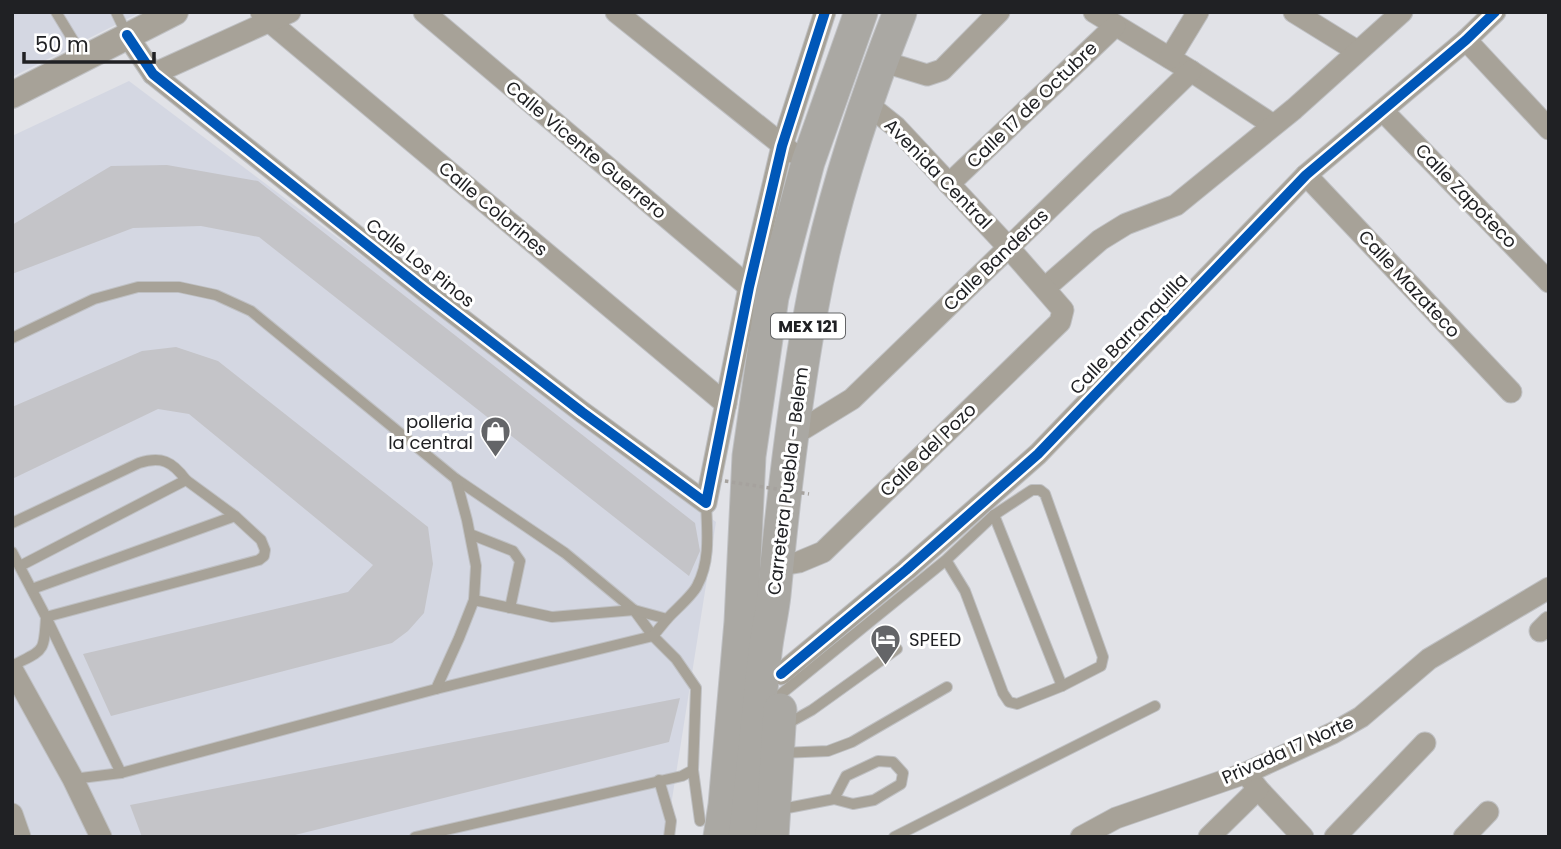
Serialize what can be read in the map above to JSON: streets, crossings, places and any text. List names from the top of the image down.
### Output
{
  "streets": {
    "main road": ["MEX 121", "Carretera Puebla - Belem"],
    "street": [
      "Calle 17 de Octubre",
      "Calle Vicente Guerrero",
      "Avenida Central",
      "Calle Zapoteco",
      "Calle Colorines",
      "Calle Banderas",
      "Calle Los Pinos",
      "Calle Mazateco",
      "Calle Barranquilla",
      "Calle del Pozo",
      "Privada 17 Norte"
    ]
  },
  "crossings": [
    ["Calle 17 de Octubre", "Avenida Central"],
    ["Avenida Central", "Calle Banderas"],
    ["Avenida Central", "Calle del Pozo"],
    ["Avenida Central", "Carretera Puebla - Belem"],
    ["Calle Zapoteco", "Calle Barranquilla"],
    ["Calle Banderas", "Carretera Puebla - Belem"],
    ["Calle Mazateco", "Calle Barranquilla"],
    ["Calle Barranquilla", "Carretera Puebla - Belem"],
    ["Calle del Pozo", "Carretera Puebla - Belem"]
  ],
  "places": {
    "shop": ["polleria la central"],
    "hotel": ["SPEED"]
  },
  "scale_bar": "50 m"
}
